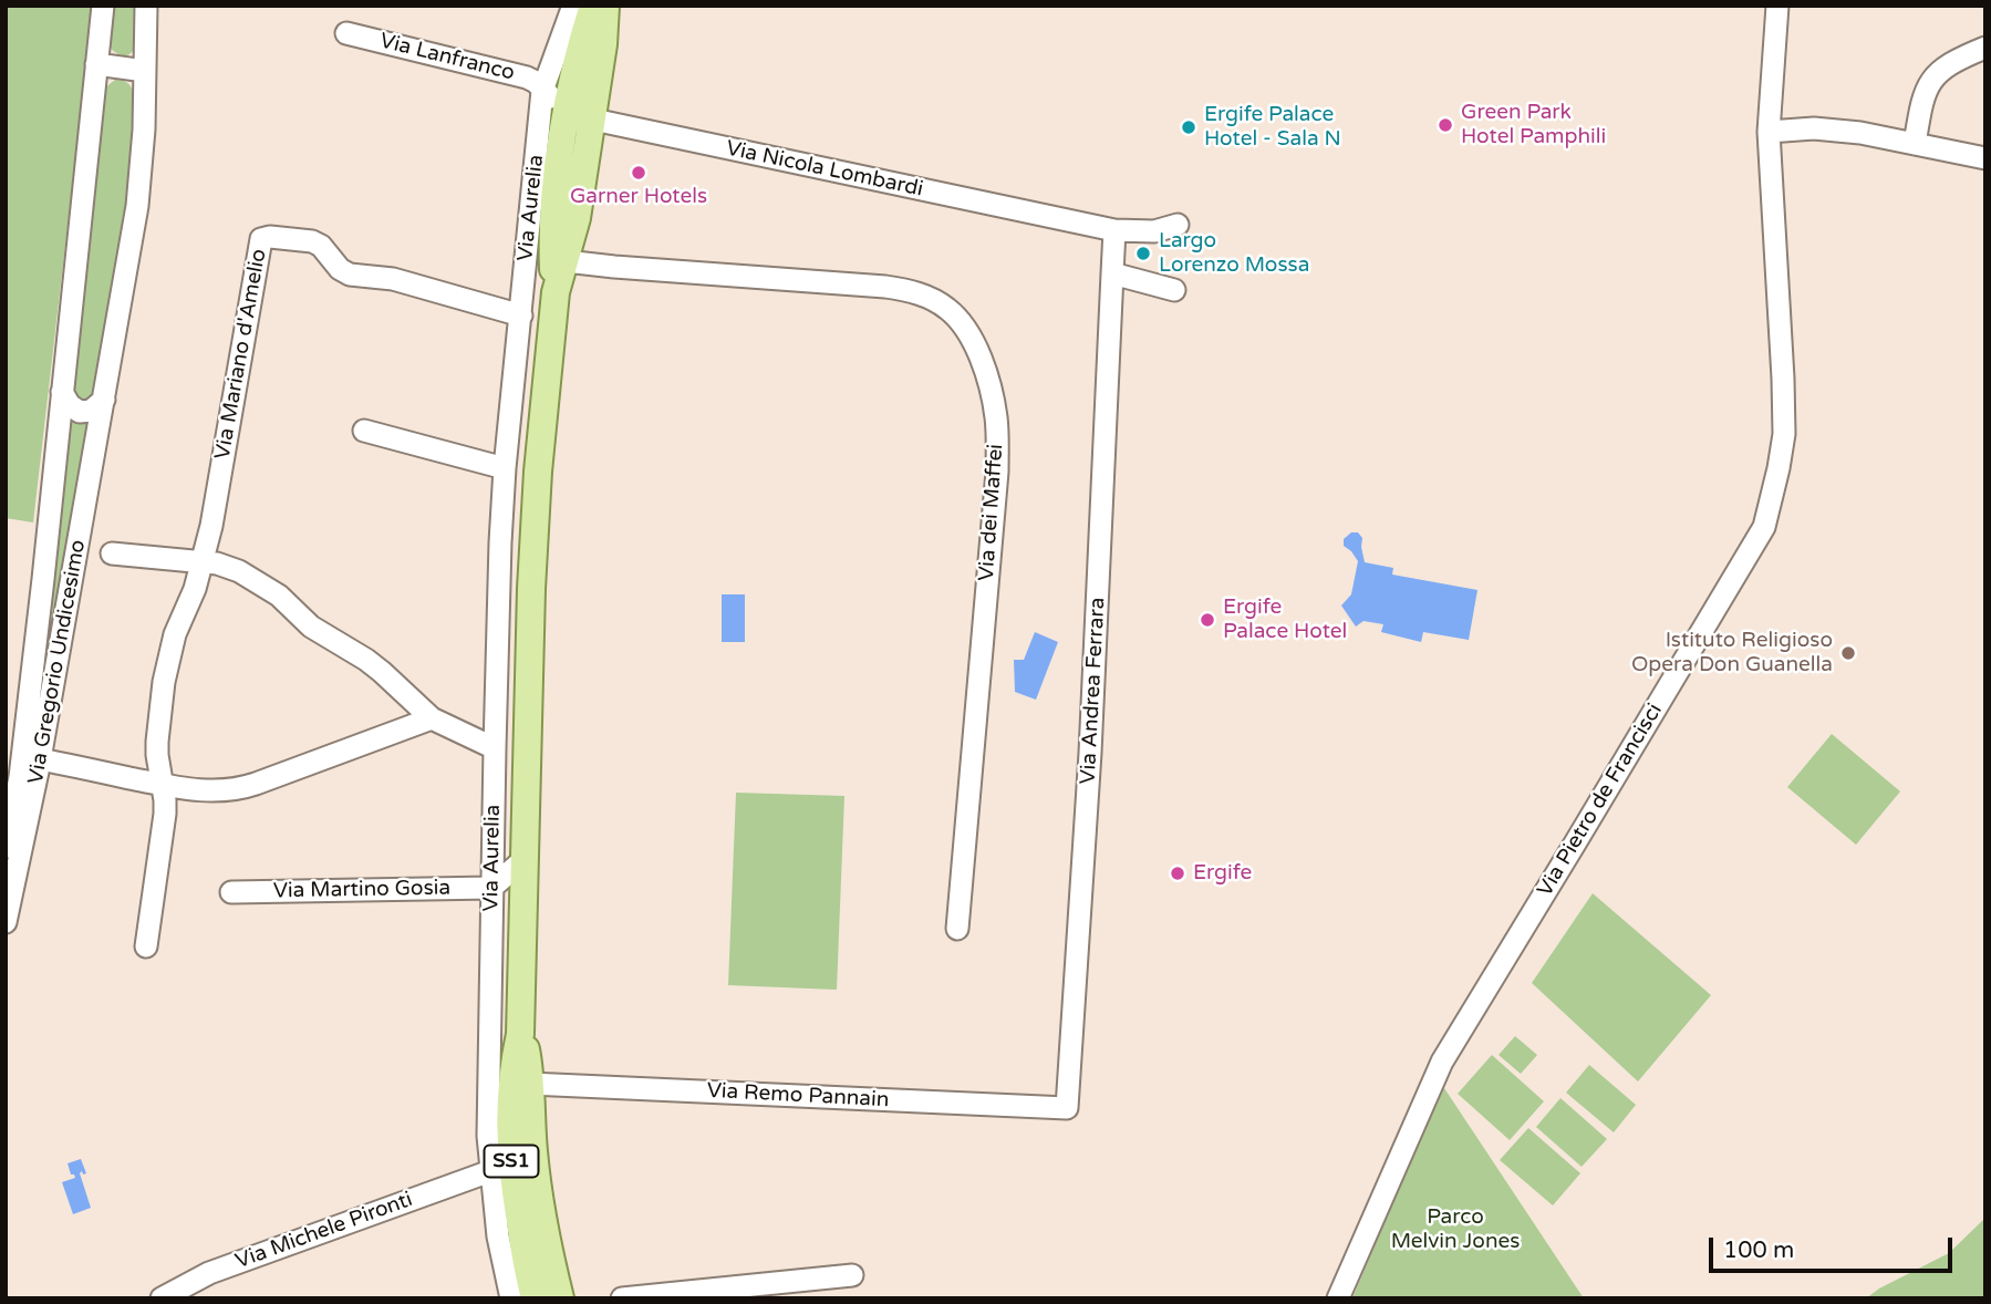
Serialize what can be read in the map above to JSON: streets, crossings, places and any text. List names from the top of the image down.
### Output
{
  "streets": {
    "main road": ["Via Aurelia", "SS1"],
    "street": [
      "Via Lanfranco",
      "Via Nicola Lombardi",
      "Via Mariano d'Amelio",
      "Via dei Maffei",
      "Via Gregorio Undicesimo",
      "Via Andrea Ferrara",
      "Via Pietro de Francisci",
      "Via Martino Gosia",
      "Via Remo Pannain",
      "Via Michele Pironti"
    ]
  },
  "crossings": [
    ["Via Lanfranco", "Via Nicola Lombardi"],
    ["Via Lanfranco", "Via Aurelia"],
    ["Via Nicola Lombardi", "Via Aurelia"],
    ["Via Aurelia", "Via Mariano d'Amelio"],
    ["Via Aurelia", "Via dei Maffei"],
    ["Via Aurelia", "Via Martino Gosia"],
    ["Via Aurelia", "Via Remo Pannain"],
    ["Via Aurelia", "Via Michele Pironti"],
    ["Via Andrea Ferrara", "Via Remo Pannain"]
  ],
  "parks": ["Parco Melvin Jones"],
  "places": [
    "Green Park Hotel Pamphili",
    "Ergife Palace Hotel - Sala N",
    "Garner Hotels",
    "Largo Lorenzo Mossa",
    "Ergife Palace Hotel",
    "Istituto Religioso Opera Don Guanella",
    "Ergife"
  ],
  "scale_bar": "100 m"
}
